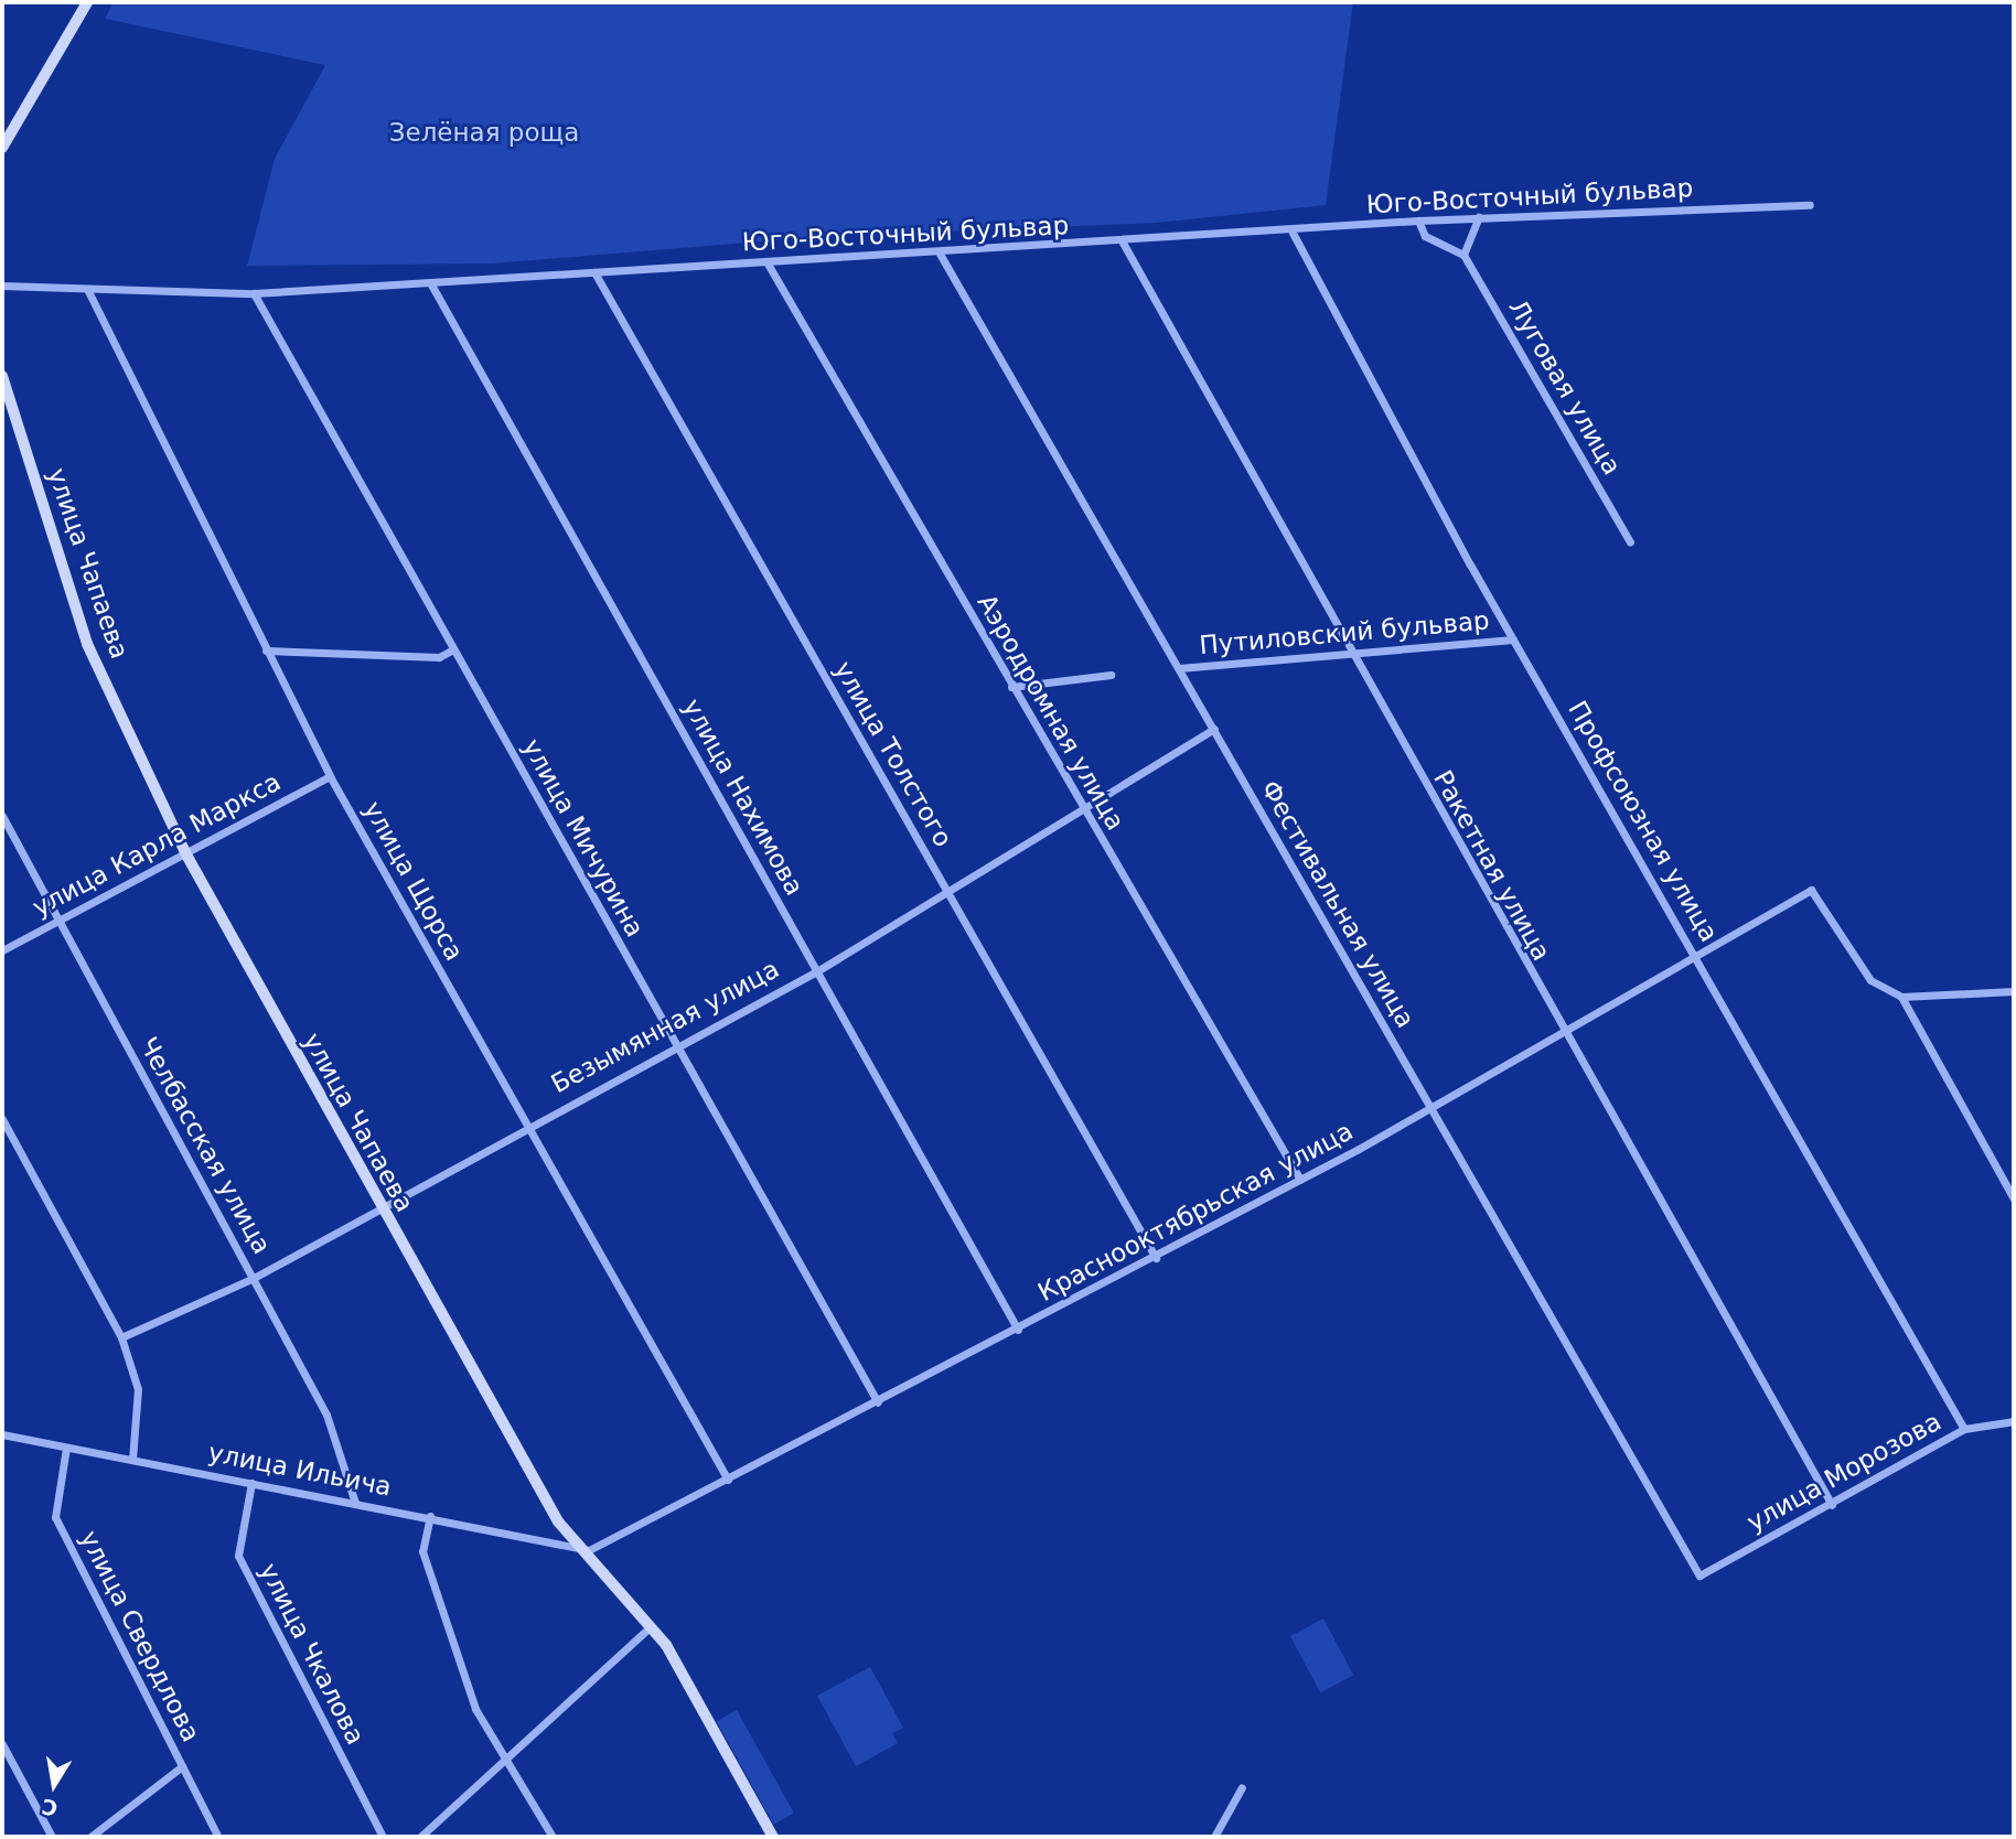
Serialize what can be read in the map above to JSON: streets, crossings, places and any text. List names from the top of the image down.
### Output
{
  "streets": {
    "main road": ["улица Чапаева"],
    "street": [
      "Юго-Восточный бульвар",
      "Луговая улица",
      "Путиловский бульвар",
      "Аэродромная улица",
      "улица Толстого",
      "улица Нахимова",
      "Профсоюзная улица",
      "улица Мичурина",
      "улица Карла Маркса",
      "Ракетная улица",
      "улица Щорса",
      "Фестивальная улица",
      "Безымянная улица",
      "Челбасская улица",
      "Краснооктябрьская улица",
      "улица Ильича",
      "улица Морозова",
      "улица Свердлова",
      "улица Чкалова"
    ]
  },
  "crossings": [
    ["Юго-Восточный бульвар", "Аэродромная улица"],
    ["Юго-Восточный бульвар", "улица Толстого"],
    ["Юго-Восточный бульвар", "улица Нахимова"],
    ["Юго-Восточный бульвар", "Профсоюзная улица"],
    ["Юго-Восточный бульвар", "улица Мичурина"],
    ["Юго-Восточный бульвар", "Ракетная улица"],
    ["Юго-Восточный бульвар", "улица Щорса"],
    ["Юго-Восточный бульвар", "Фестивальная улица"],
    ["улица Чапаева", "улица Карла Маркса"],
    ["улица Чапаева", "Безымянная улица"],
    ["улица Чапаева", "Краснооктябрьская улица"],
    ["улица Чапаева", "улица Ильича"],
    ["Путиловский бульвар", "Профсоюзная улица"],
    ["Путиловский бульвар", "Ракетная улица"],
    ["Путиловский бульвар", "Фестивальная улица"],
    ["Аэродромная улица", "Безымянная улица"],
    ["Аэродромная улица", "Краснооктябрьская улица"],
    ["улица Толстого", "Безымянная улица"],
    ["улица Толстого", "Краснооктябрьская улица"],
    ["улица Нахимова", "Безымянная улица"],
    ["улица Нахимова", "Краснооктябрьская улица"],
    ["Профсоюзная улица", "Краснооктябрьская улица"],
    ["Профсоюзная улица", "улица Морозова"],
    ["улица Мичурина", "Безымянная улица"],
    ["улица Мичурина", "Краснооктябрьская улица"],
    ["улица Карла Маркса", "улица Щорса"],
    ["улица Карла Маркса", "Челбасская улица"],
    ["Ракетная улица", "Краснооктябрьская улица"],
    ["Ракетная улица", "улица Морозова"],
    ["улица Щорса", "Безымянная улица"],
    ["улица Щорса", "Краснооктябрьская улица"],
    ["Фестивальная улица", "Безымянная улица"],
    ["Фестивальная улица", "Краснооктябрьская улица"],
    ["Фестивальная улица", "улица Морозова"],
    ["Безымянная улица", "Челбасская улица"],
    ["Челбасская улица", "улица Ильича"],
    ["Краснооктябрьская улица", "улица Ильича"],
    ["улица Ильича", "улица Свердлова"],
    ["улица Ильича", "улица Чкалова"]
  ],
  "parks": ["Зелёная роща"],
  "north": "bottom"
}
